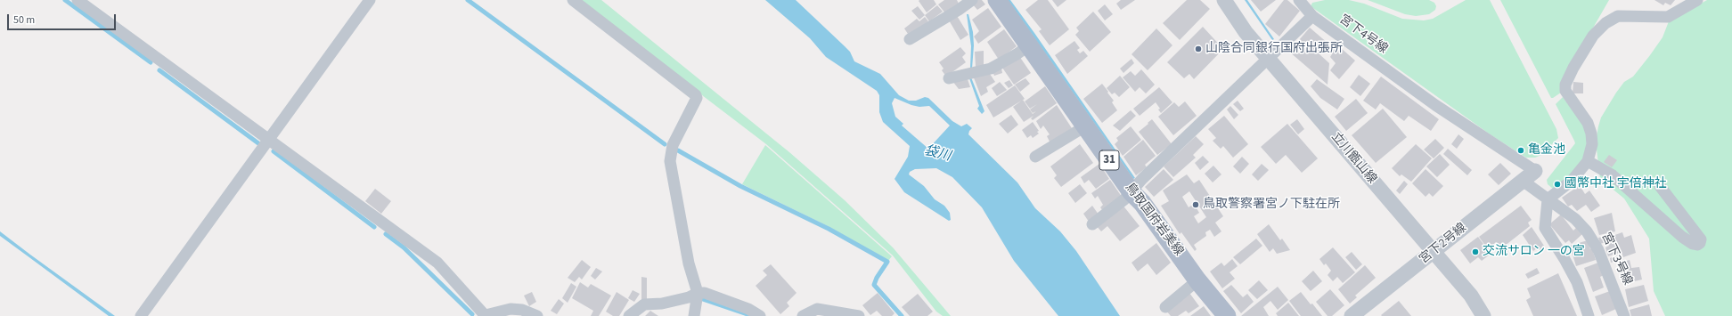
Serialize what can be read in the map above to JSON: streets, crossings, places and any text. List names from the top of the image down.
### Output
{
  "streets": {
    "main road": ["31", "鳥取国府岩美線"],
    "street": [
      "宮下4号線",
      "立川甑山線",
      "宮下2号線",
      "宮下3号線"
    ]
  },
  "crossings": [
    ["宮下4号線", "宮下2号線"],
    ["立川甑山線", "宮下2号線"],
    ["宮下2号線", "宮下3号線"]
  ],
  "water": ["袋川"],
  "places": [
    "山陰合同銀行国府出張所",
    "亀金池",
    "國幣中社 宇倍神社",
    "鳥取警察署宮ノ下駐在所",
    "交流サロン 一の宮"
  ],
  "scale_bar": "50 m"
}
